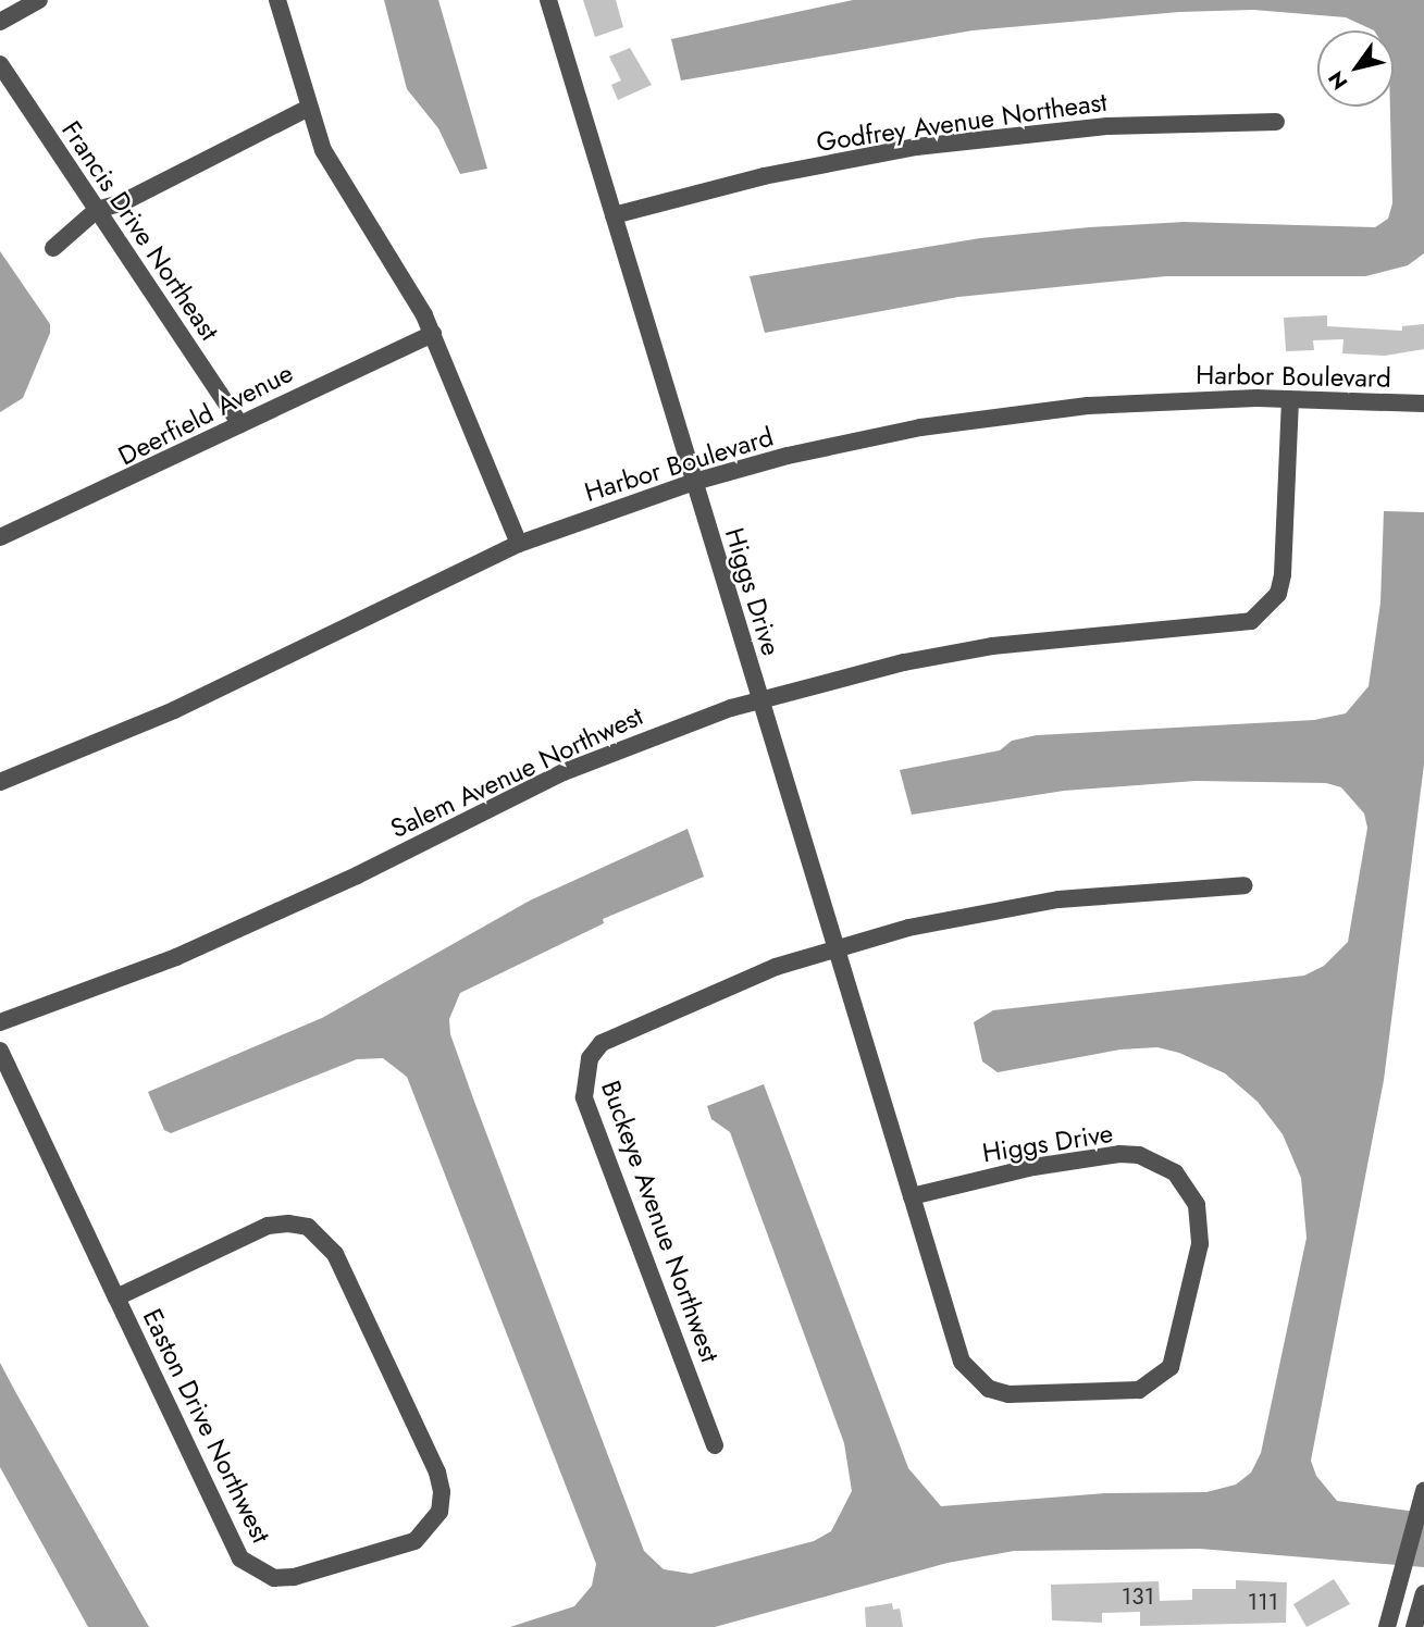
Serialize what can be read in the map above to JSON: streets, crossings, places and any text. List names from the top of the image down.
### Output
{
  "streets": {
    "street": [
      "Godfrey Avenue Northeast",
      "Francis Drive Northeast",
      "Harbor Boulevard",
      "Deerfield Avenue",
      "Higgs Drive",
      "Salem Avenue Northwest",
      "Buckeye Avenue Northwest",
      "Easton Drive Northwest"
    ]
  },
  "crossings": [
    ["Godfrey Avenue Northeast", "Higgs Drive"],
    ["Francis Drive Northeast", "Deerfield Avenue"],
    ["Harbor Boulevard", "Higgs Drive"],
    ["Harbor Boulevard", "Salem Avenue Northwest"],
    ["Higgs Drive", "Salem Avenue Northwest"],
    ["Higgs Drive", "Buckeye Avenue Northwest"]
  ],
  "house_numbers": ["131", "111"],
  "north": "bottom left"
}
